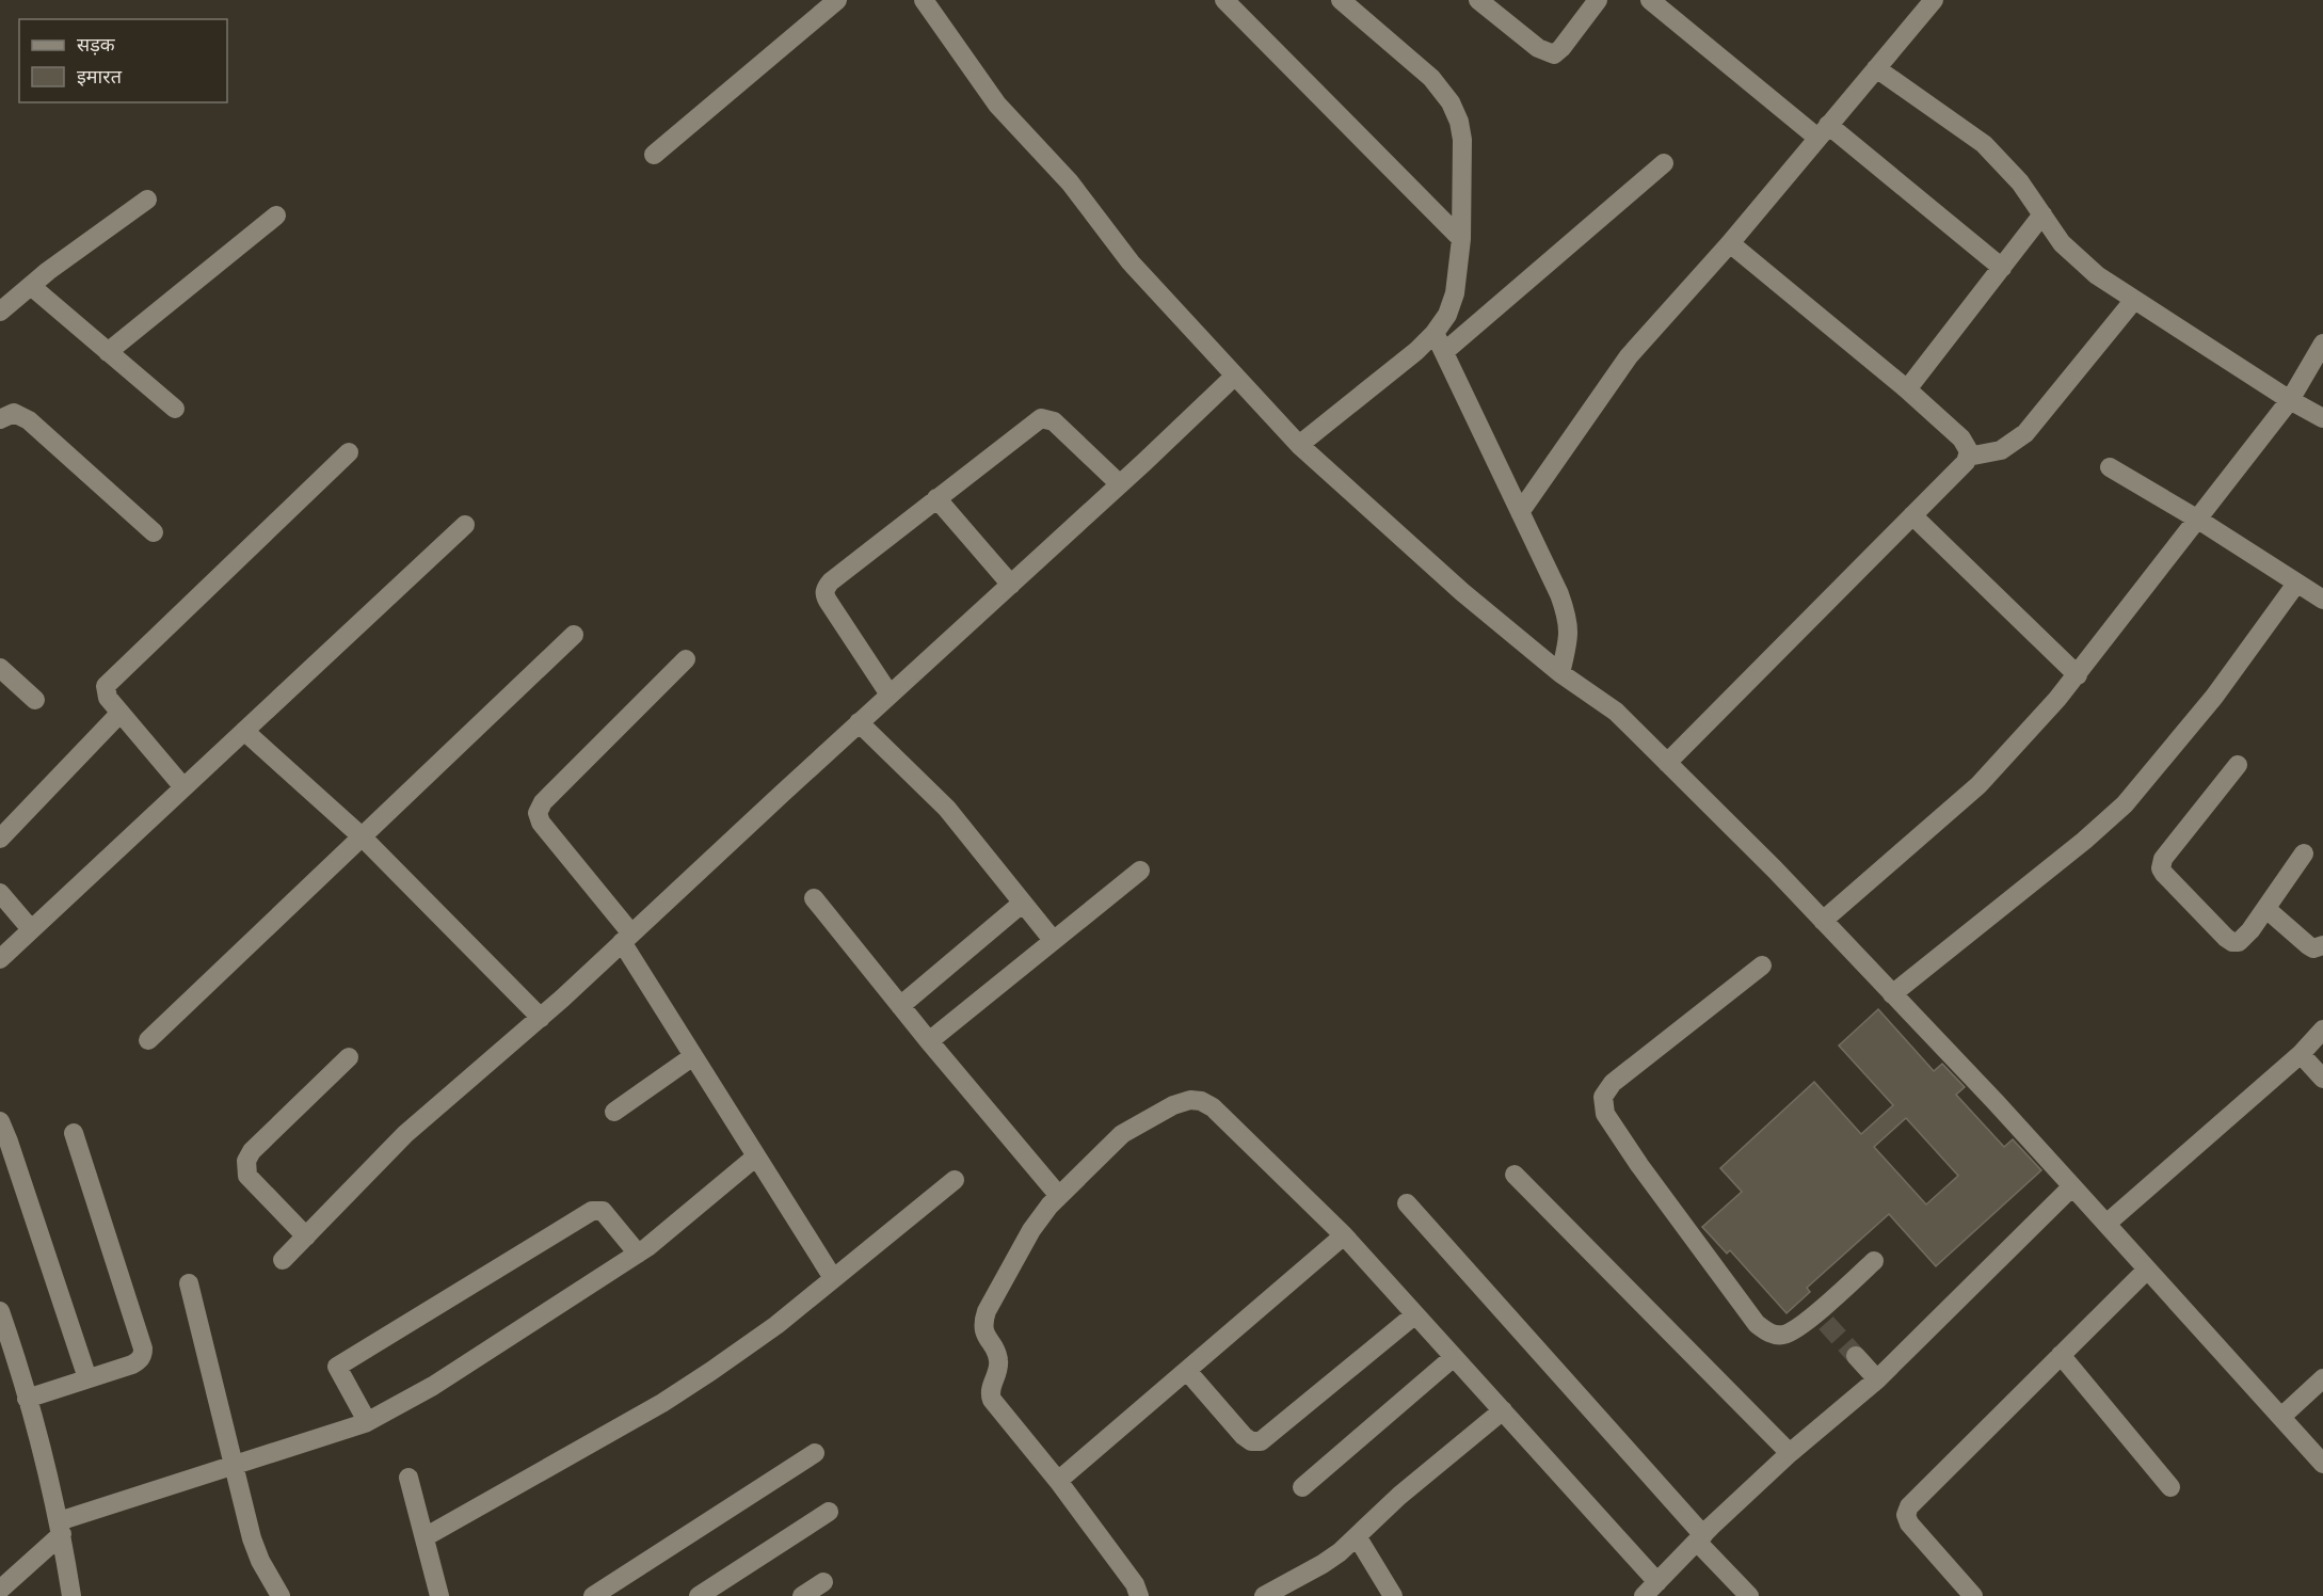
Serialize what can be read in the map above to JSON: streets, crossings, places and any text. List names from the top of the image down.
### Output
{
  "legend": ["सड़क", "इमारत"]
}
